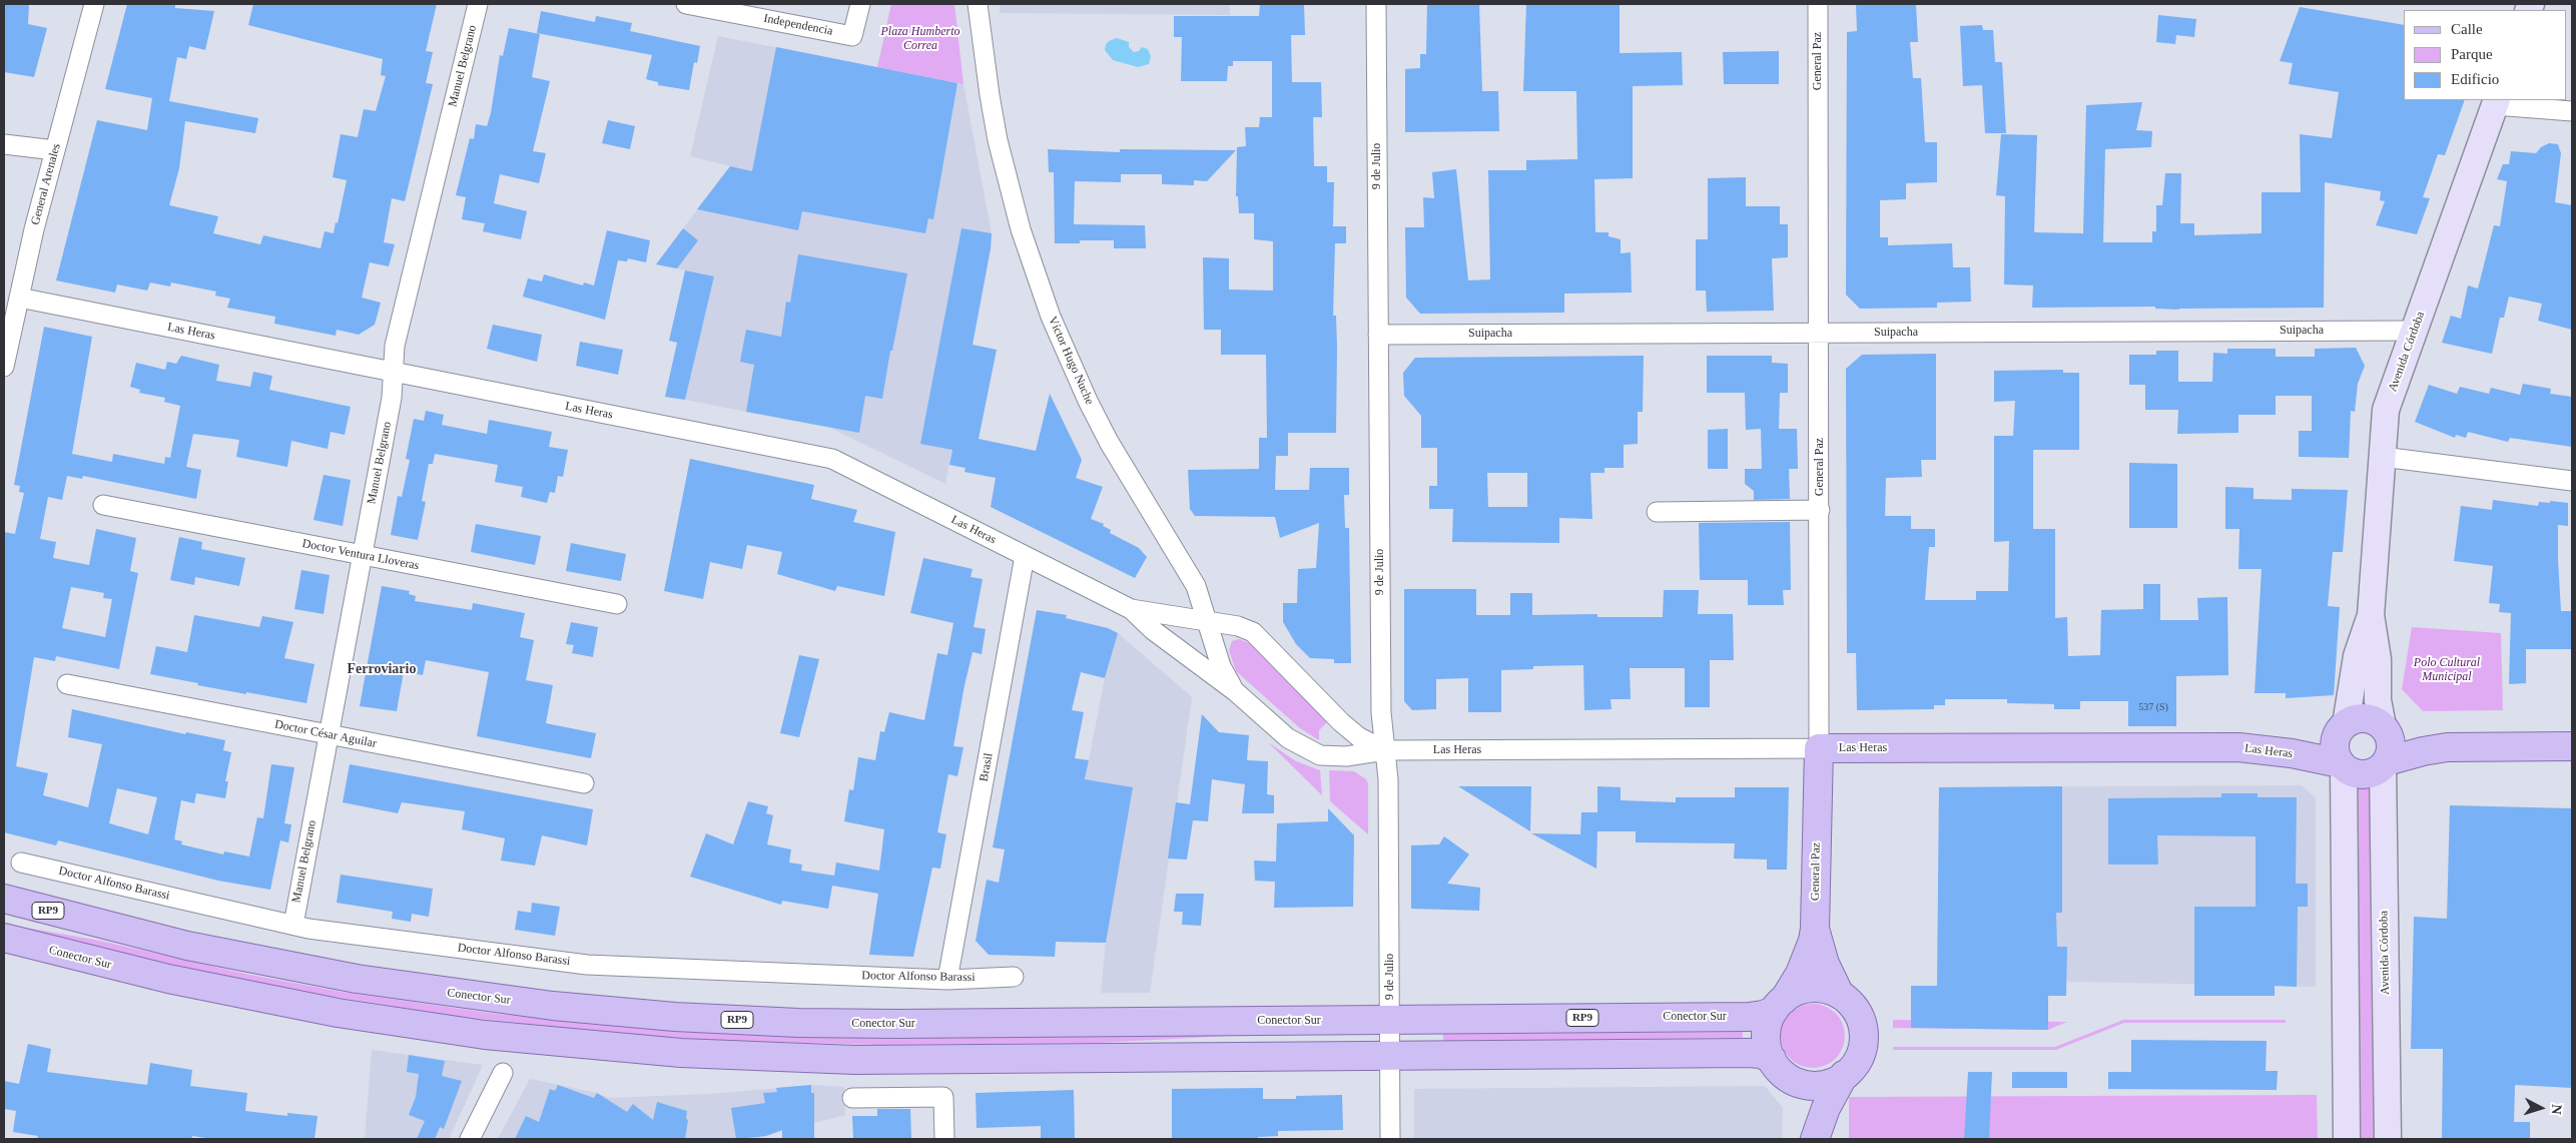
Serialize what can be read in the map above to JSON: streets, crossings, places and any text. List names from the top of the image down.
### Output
{
  "streets": {
    "main road": [
      "General Paz",
      "Las Heras",
      "Avenida Córdoba",
      "RP9",
      "Conector Sur"
    ],
    "street": [
      "Independencia",
      "Manuel Belgrano",
      "9 de Julio",
      "General Arenales",
      "Suipacha",
      "Víctor Hugo Nuche",
      "Doctor Ventura Lloveras",
      "Doctor César Aguilar",
      "Brasil",
      "Doctor Alfonso Barassi"
    ]
  },
  "crossings": [
    ["General Paz", "Suipacha"],
    ["General Paz", "Las Heras"],
    ["General Paz", "Conector Sur"],
    ["Manuel Belgrano", "Las Heras"],
    ["Manuel Belgrano", "Doctor Ventura Lloveras"],
    ["Manuel Belgrano", "Doctor César Aguilar"],
    ["Manuel Belgrano", "Doctor Alfonso Barassi"],
    ["9 de Julio", "Suipacha"],
    ["9 de Julio", "Las Heras"],
    ["9 de Julio", "Conector Sur"],
    ["General Arenales", "Las Heras"],
    ["Suipacha", "Avenida Córdoba"],
    ["Las Heras", "Avenida Córdoba"],
    ["Las Heras", "Víctor Hugo Nuche"],
    ["Las Heras", "Brasil"],
    ["Brasil", "Doctor Alfonso Barassi"]
  ],
  "districts": ["Ferroviario"],
  "parks": ["Plaza Humberto Correa", "Polo Cultural Municipal"],
  "house_numbers": ["537 (S)"],
  "legend": ["Calle", "Parque", "Edificio"],
  "north": "right"
}
